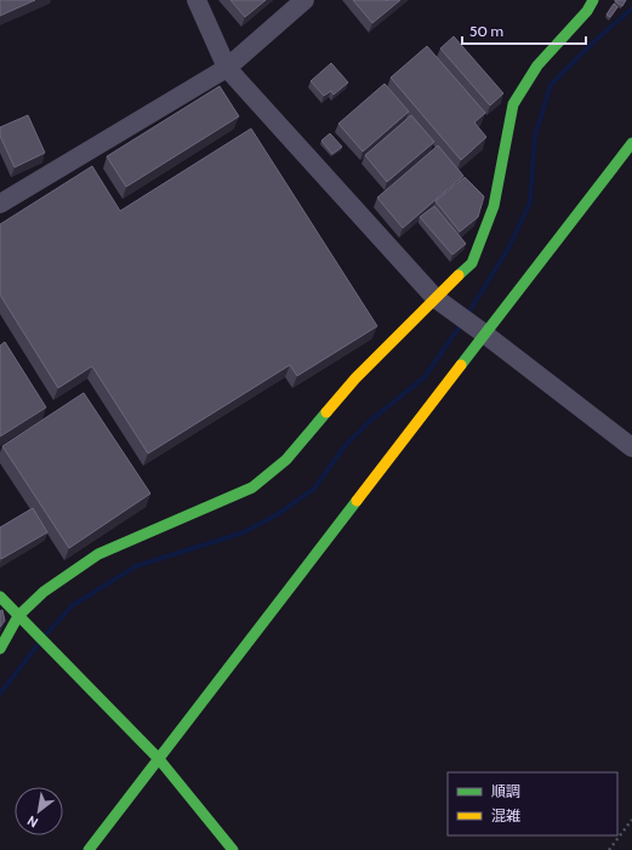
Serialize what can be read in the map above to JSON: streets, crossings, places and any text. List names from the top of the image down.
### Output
{
  "legend": ["順調", "混雑"],
  "scale_bar": "50 m",
  "north": "bottom left"
}
